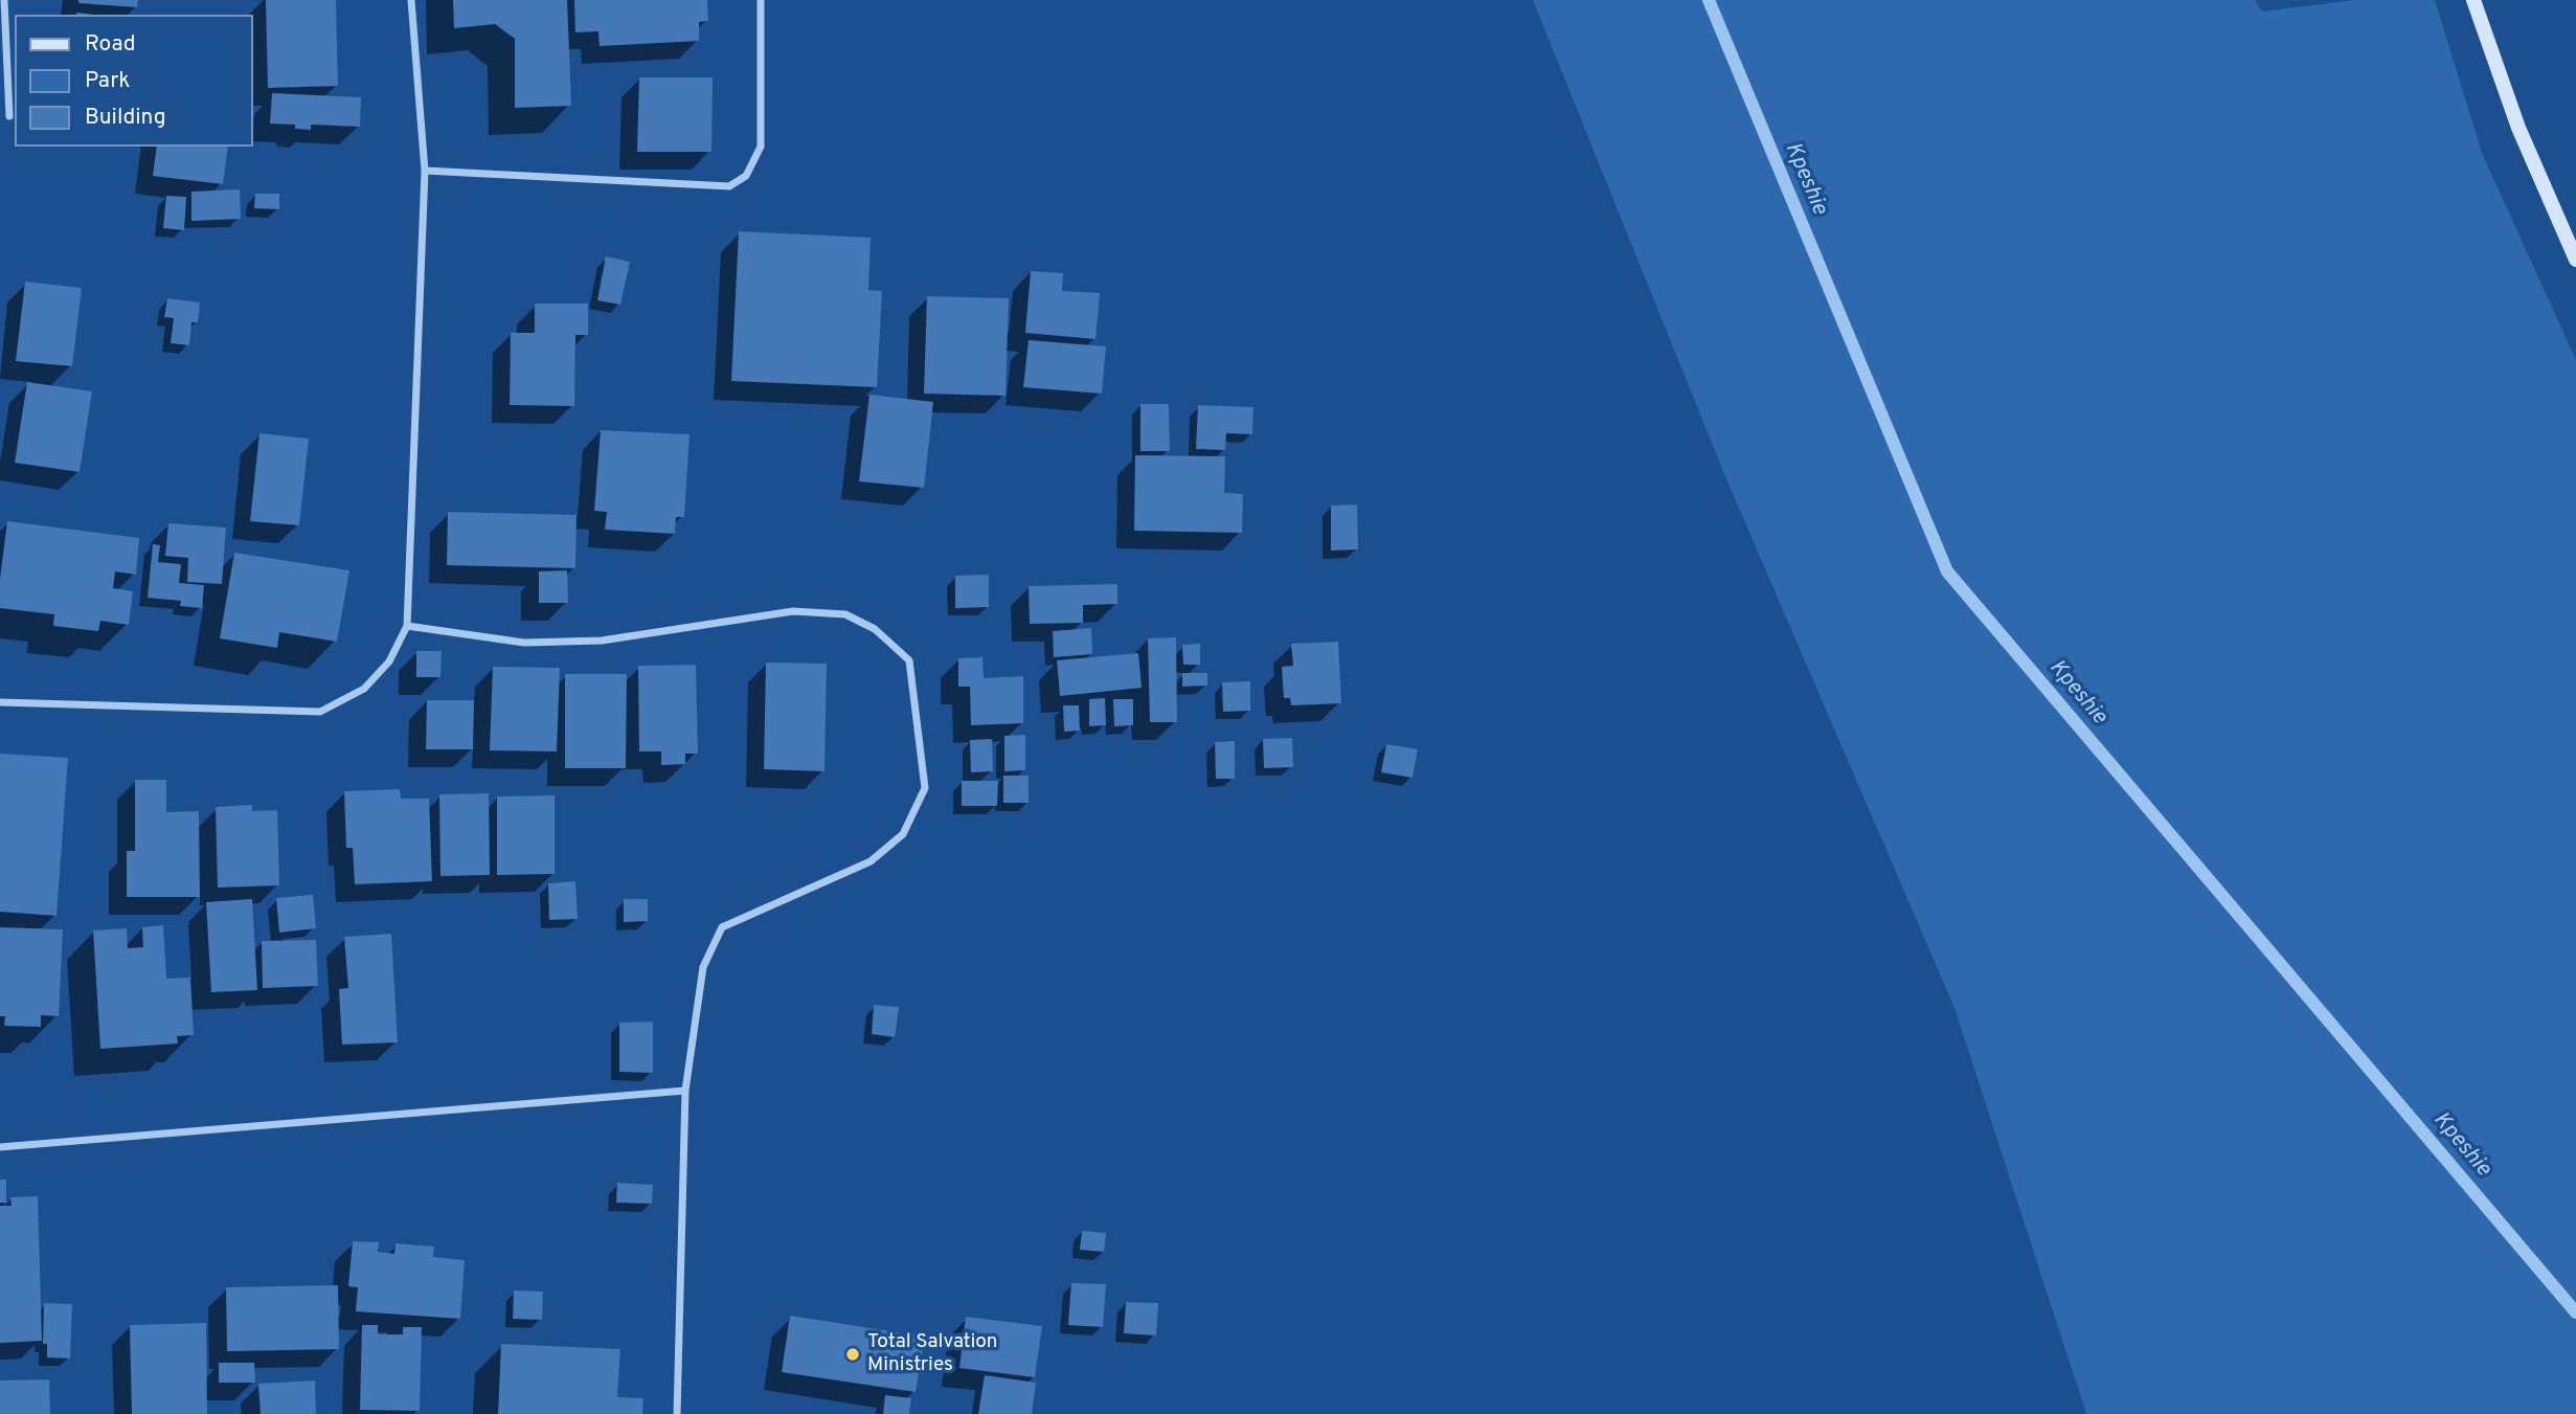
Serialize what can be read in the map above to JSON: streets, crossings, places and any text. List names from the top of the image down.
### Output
{
  "water": ["Kpeshie"],
  "places": ["Total Salvation Ministries"],
  "legend": ["Road", "Park", "Building"]
}
